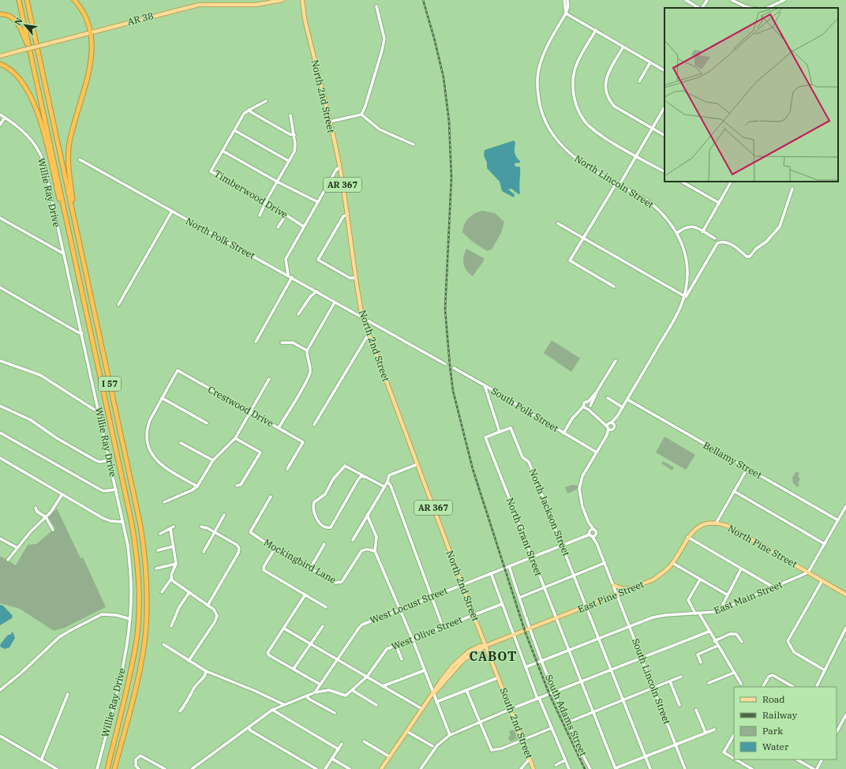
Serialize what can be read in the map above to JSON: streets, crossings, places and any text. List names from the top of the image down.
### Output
{
  "streets": {
    "highway": ["I 57"],
    "main road": [
      "AR 38",
      "North 2nd Street",
      "AR 367",
      "North Pine Street",
      "East Pine Street",
      "South 2nd Street"
    ],
    "street": [
      "North Lincoln Street",
      "Willie Ray Drive",
      "Timberwood Drive",
      "North Polk Street",
      "Crestwood Drive",
      "South Polk Street",
      "Bellamy Street",
      "North Jackson Street",
      "North Grant Street",
      "Mockingbird Lane",
      "East Main Street",
      "West Locust Street",
      "West Olive Street",
      "South Lincoln Street",
      "South Adams Street"
    ]
  },
  "crossings": [
    ["North 2nd Street", "North Polk Street"],
    ["North 2nd Street", "East Pine Street"],
    ["North 2nd Street", "West Locust Street"],
    ["North 2nd Street", "West Olive Street"],
    ["North 2nd Street", "South 2nd Street"],
    ["North Lincoln Street", "South Polk Street"],
    ["North Lincoln Street", "Bellamy Street"],
    ["North Lincoln Street", "East Pine Street"],
    ["North Lincoln Street", "West Locust Street"],
    ["North Lincoln Street", "South Lincoln Street"],
    ["North Jackson Street", "North Grant Street"],
    ["North Jackson Street", "East Pine Street"],
    ["North Jackson Street", "East Main Street"],
    ["North Jackson Street", "West Locust Street"],
    ["North Grant Street", "East Pine Street"],
    ["North Grant Street", "East Main Street"],
    ["North Grant Street", "West Locust Street"],
    ["North Pine Street", "East Pine Street"],
    ["North Pine Street", "East Main Street"],
    ["East Pine Street", "South Lincoln Street"],
    ["East Pine Street", "South Adams Street"],
    ["East Main Street", "South Lincoln Street"],
    ["East Main Street", "South Adams Street"],
    ["West Locust Street", "South Adams Street"]
  ],
  "districts": ["CABOT"],
  "legend": [
    "Road",
    "Railway",
    "Park",
    "Water"
  ],
  "north": "top left"
}
